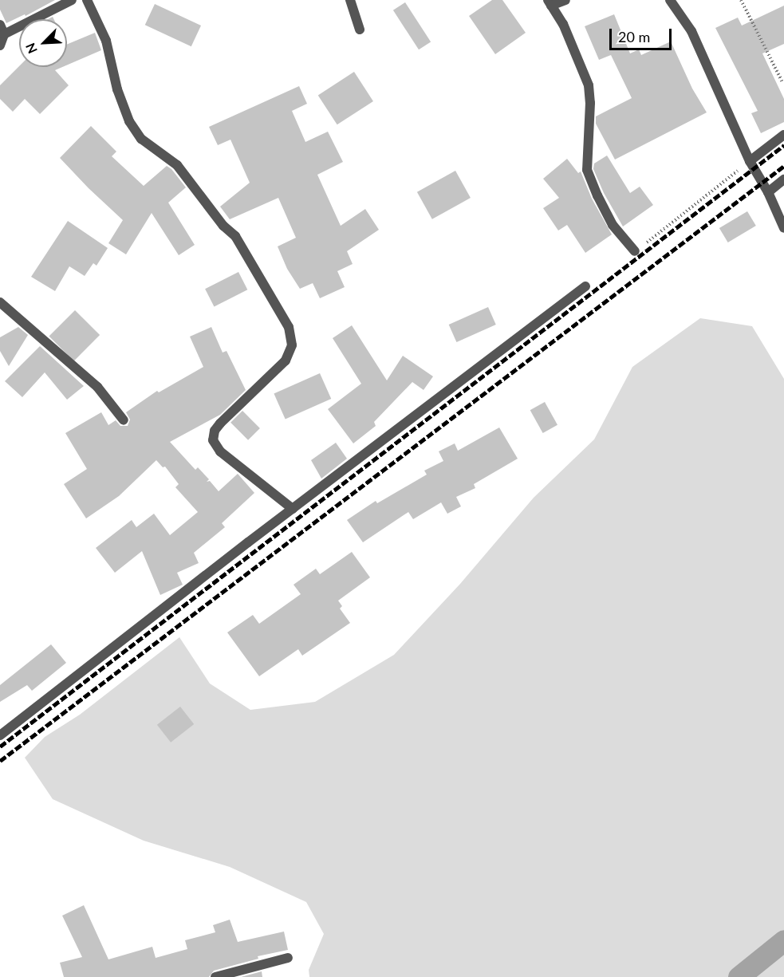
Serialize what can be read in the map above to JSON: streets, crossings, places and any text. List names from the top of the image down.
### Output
{
  "scale_bar": "20 m",
  "north": "bottom left"
}
